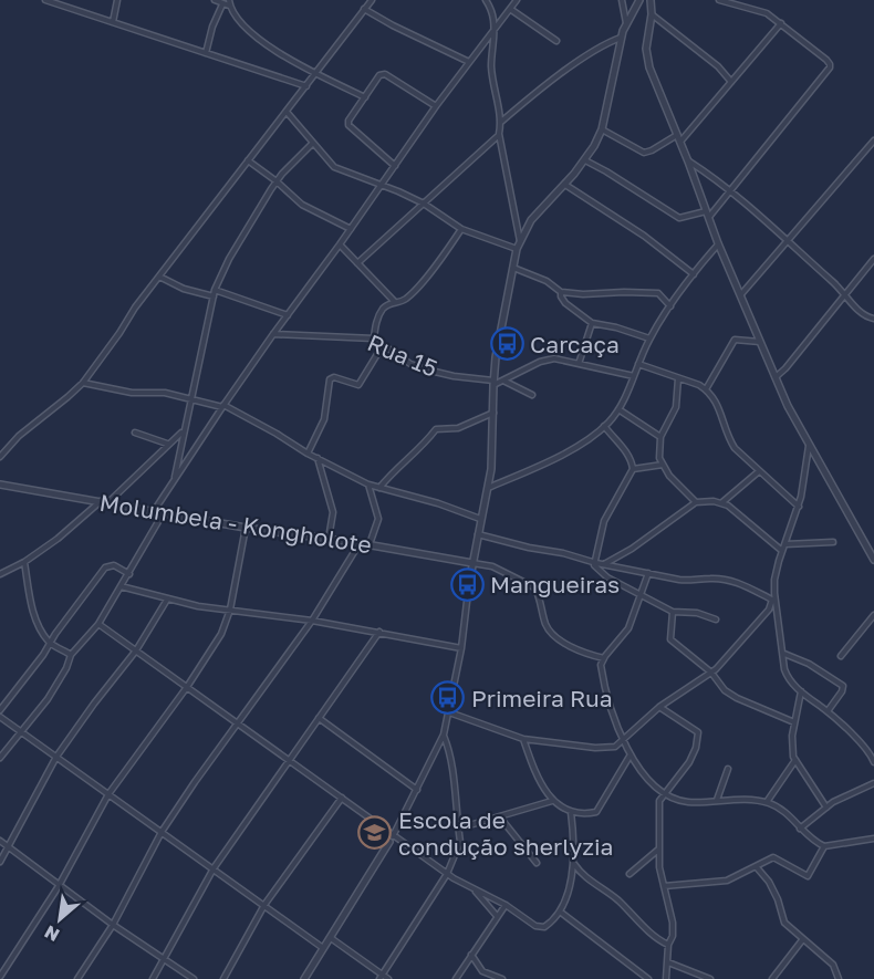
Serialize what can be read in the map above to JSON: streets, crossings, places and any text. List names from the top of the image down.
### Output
{
  "streets": {
    "street": ["Rua 15", "Molumbela - Kongholote"]
  },
  "places": {
    "bus stop": ["Carcaça", "Mangueiras", "Primeira Rua"],
    "school or university": ["Escola de condução sherlyzia"]
  },
  "north": "bottom left"
}
